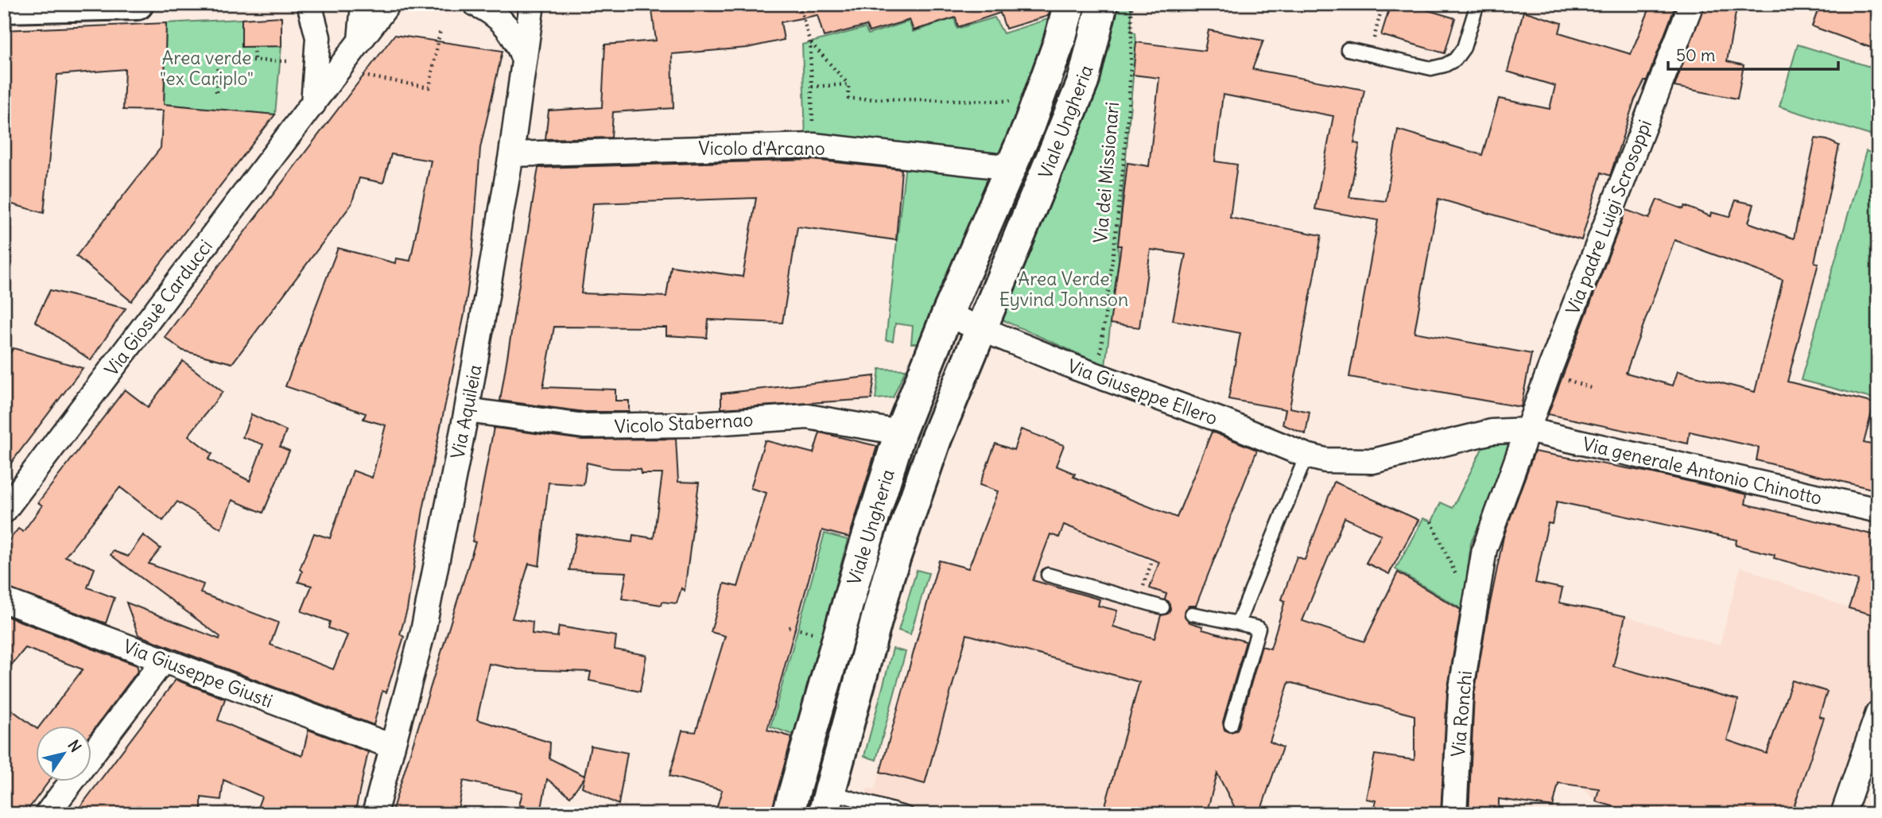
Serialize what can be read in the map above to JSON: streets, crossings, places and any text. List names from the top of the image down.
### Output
{
  "streets": {
    "street": [
      "Viale Ungheria",
      "Vicolo d'Arcano",
      "Via padre Luigi Scrosoppi",
      "Via Giosuè Carducci",
      "Via Giuseppe Ellero",
      "Via Aquileia",
      "Vicolo Stabernao",
      "Via generale Antonio Chinotto",
      "Via Giuseppe Giusti",
      "Via Ronchi"
    ],
    "path": ["Via dei Missionari"]
  },
  "crossings": [
    ["Viale Ungheria", "Vicolo d'Arcano"],
    ["Viale Ungheria", "Via Giuseppe Ellero"],
    ["Viale Ungheria", "Vicolo Stabernao"],
    ["Vicolo d'Arcano", "Via Aquileia"],
    ["Via dei Missionari", "Via Giuseppe Ellero"],
    ["Via padre Luigi Scrosoppi", "Via Giuseppe Ellero"],
    ["Via padre Luigi Scrosoppi", "Via generale Antonio Chinotto"],
    ["Via padre Luigi Scrosoppi", "Via Ronchi"],
    ["Via Giuseppe Ellero", "Via generale Antonio Chinotto"],
    ["Via Aquileia", "Vicolo Stabernao"],
    ["Via Aquileia", "Via Giuseppe Giusti"]
  ],
  "parks": ["Area verde \"ex Cariplo\"", "Area Verde Eyvind Johnson"],
  "scale_bar": "50 m",
  "north": "top right"
}
